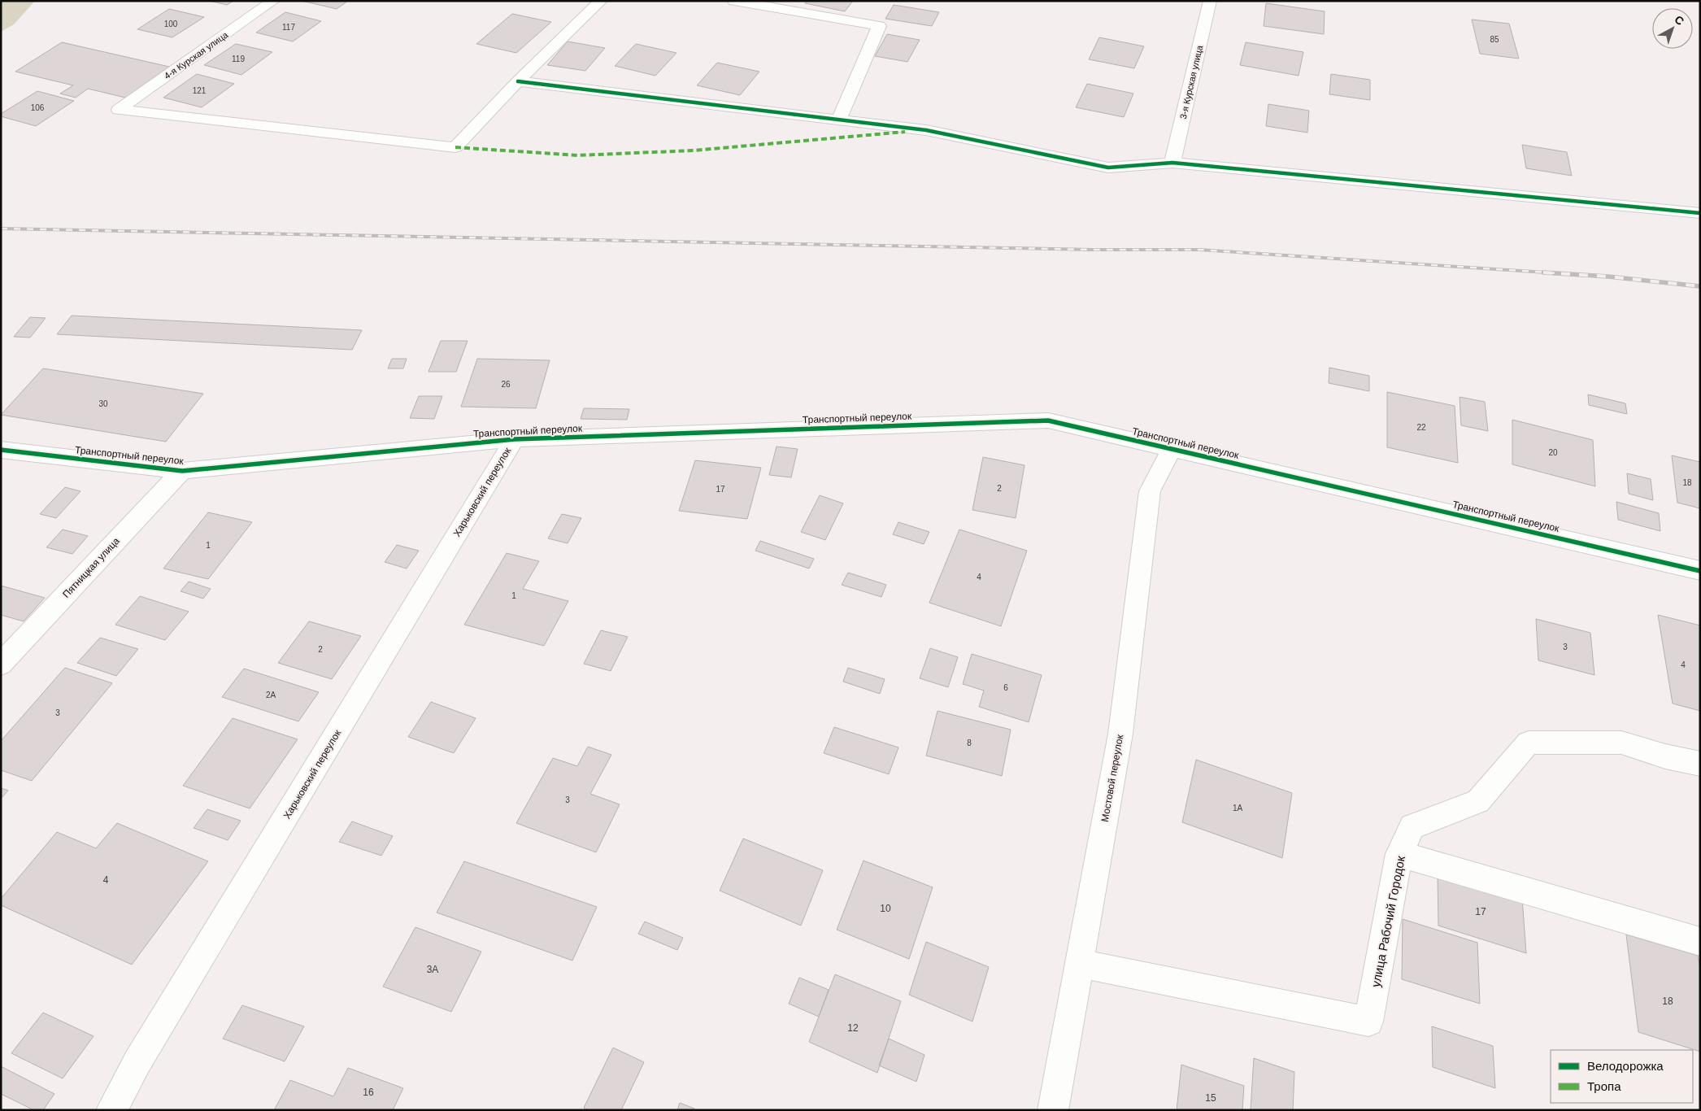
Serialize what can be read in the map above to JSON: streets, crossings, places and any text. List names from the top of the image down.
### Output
{
  "streets": {
    "street": [
      "4-я Курская улица",
      "3-я Курская улица",
      "Транспортный переулок",
      "Харьковский переулок",
      "Пятницкая улица",
      "Мостовой переулок",
      "улица Рабочий Городок"
    ]
  },
  "crossings": [
    ["Транспортный переулок", "Харьковский переулок"],
    ["Транспортный переулок", "Пятницкая улица"],
    ["Транспортный переулок", "Мостовой переулок"],
    ["Мостовой переулок", "улица Рабочий Городок"]
  ],
  "house_numbers": [
    "100",
    "117",
    "85",
    "119",
    "121",
    "106",
    "26",
    "30",
    "22",
    "20",
    "18",
    "2",
    "17",
    "1",
    "4",
    "1",
    "3",
    "2",
    "4",
    "6",
    "2А",
    "3",
    "8",
    "3",
    "1А",
    "4",
    "10",
    "17",
    "3А",
    "18",
    "12",
    "16",
    "15"
  ],
  "legend": ["Велодорожка", "Тропа"],
  "north": "top right"
}
